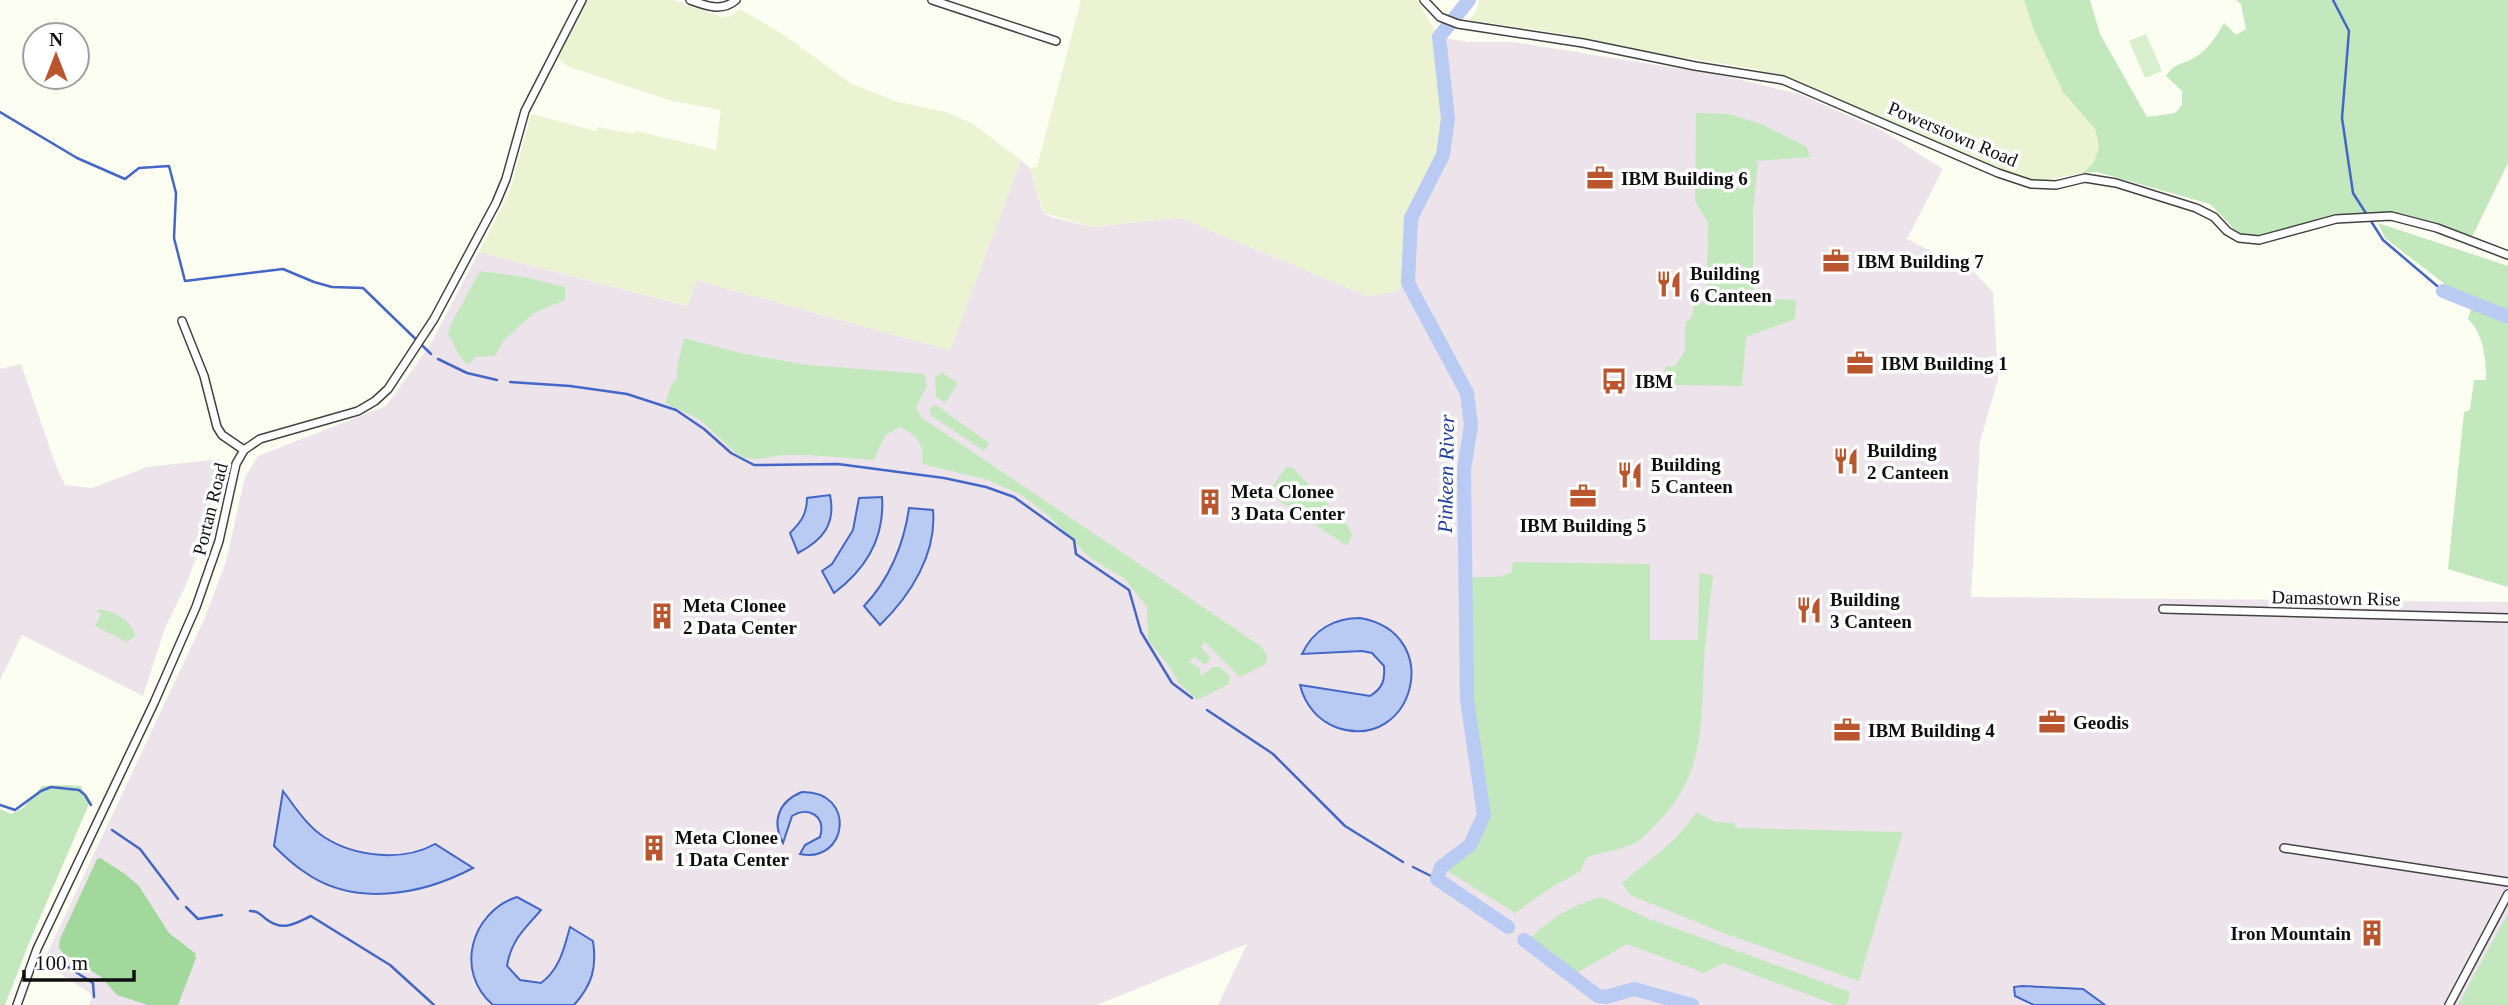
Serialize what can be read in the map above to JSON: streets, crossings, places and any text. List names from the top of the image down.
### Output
{
  "streets": {
    "street": ["Powerstown Road", "Portan Road", "Damastown Rise"]
  },
  "water": ["Pinkeen River"],
  "places": {
    "office": [
      "IBM Building 6",
      "IBM Building 7",
      "IBM Building 1",
      "IBM Building 5",
      "Geodis",
      "IBM Building 4"
    ],
    "restaurant": [
      "Building 6 Canteen",
      "Building 2 Canteen",
      "Building 5 Canteen",
      "Building 3 Canteen"
    ],
    "bus stop": ["IBM"],
    "building": [
      "Meta Clonee 3 Data Center",
      "Meta Clonee 2 Data Center",
      "Meta Clonee 1 Data Center",
      "Iron Mountain"
    ]
  },
  "scale_bar": "100 m",
  "north": "top"
}
